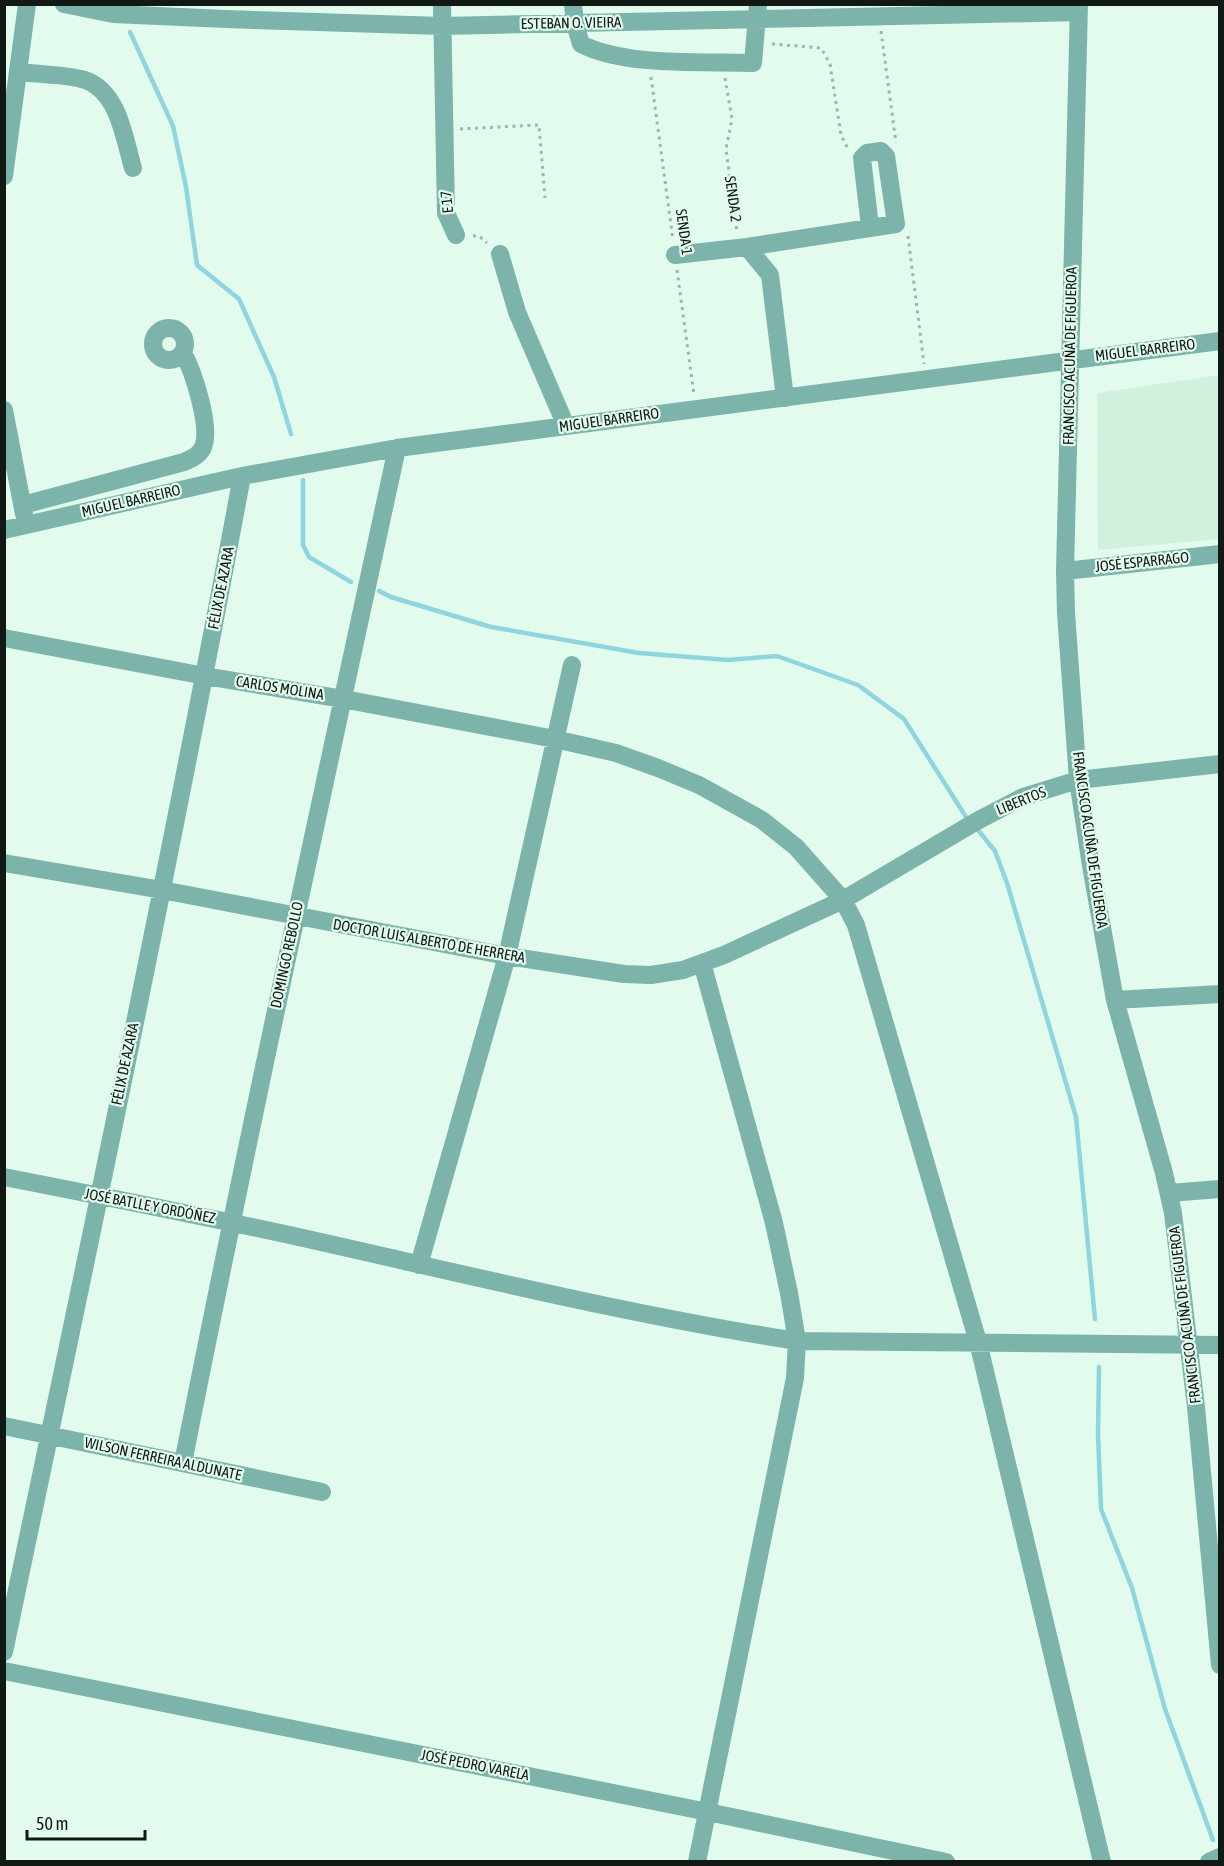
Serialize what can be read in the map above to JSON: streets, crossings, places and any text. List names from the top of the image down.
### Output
{
  "streets": {
    "street": [
      "ESTEBAN O. VIEIRA",
      "E 17",
      "MIGUEL BARREIRO",
      "FRANCISCO ACUÑA DE FIGUEROA",
      "JOSÉ ESPARRAGO",
      "FÉLIX DE AZARA",
      "CARLOS MOLINA",
      "LIBERTOS",
      "DOCTOR LUIS ALBERTO DE HERRERA",
      "DOMINGO REBOLLO",
      "JOSÉ BATLLE Y ORDÓÑEZ",
      "WILSON FERREIRA ALDUNATE",
      "JOSÉ PEDRO VARELA"
    ],
    "path": ["SENDA 2", "SENDA 1"]
  },
  "crossings": [
    ["ESTEBAN O. VIEIRA", "E 17"],
    ["ESTEBAN O. VIEIRA", "FRANCISCO ACUÑA DE FIGUEROA"],
    ["SENDA 1", "MIGUEL BARREIRO"],
    ["MIGUEL BARREIRO", "FRANCISCO ACUÑA DE FIGUEROA"],
    ["MIGUEL BARREIRO", "FÉLIX DE AZARA"],
    ["MIGUEL BARREIRO", "DOMINGO REBOLLO"],
    ["FRANCISCO ACUÑA DE FIGUEROA", "JOSÉ ESPARRAGO"],
    ["FRANCISCO ACUÑA DE FIGUEROA", "LIBERTOS"],
    ["FRANCISCO ACUÑA DE FIGUEROA", "JOSÉ BATLLE Y ORDÓÑEZ"],
    ["FÉLIX DE AZARA", "CARLOS MOLINA"],
    ["FÉLIX DE AZARA", "DOCTOR LUIS ALBERTO DE HERRERA"],
    ["FÉLIX DE AZARA", "JOSÉ BATLLE Y ORDÓÑEZ"],
    ["FÉLIX DE AZARA", "WILSON FERREIRA ALDUNATE"],
    ["CARLOS MOLINA", "LIBERTOS"],
    ["CARLOS MOLINA", "DOCTOR LUIS ALBERTO DE HERRERA"],
    ["CARLOS MOLINA", "DOMINGO REBOLLO"],
    ["CARLOS MOLINA", "JOSÉ BATLLE Y ORDÓÑEZ"],
    ["LIBERTOS", "DOCTOR LUIS ALBERTO DE HERRERA"],
    ["DOCTOR LUIS ALBERTO DE HERRERA", "DOMINGO REBOLLO"],
    ["DOMINGO REBOLLO", "JOSÉ BATLLE Y ORDÓÑEZ"],
    ["DOMINGO REBOLLO", "WILSON FERREIRA ALDUNATE"]
  ],
  "scale_bar": "50 m"
}
